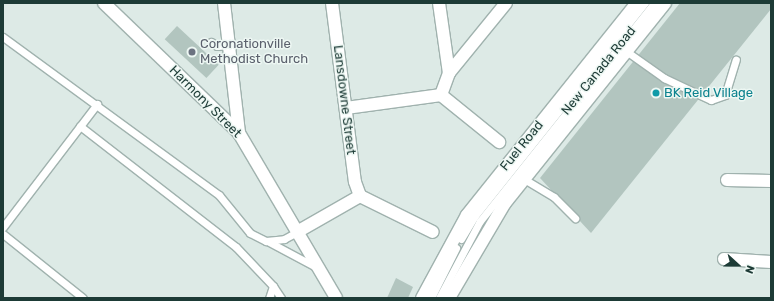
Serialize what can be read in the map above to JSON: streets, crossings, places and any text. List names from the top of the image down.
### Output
{
  "streets": {
    "street": ["Lansdowne Street", "Harmony Street", "Fuel Road"],
    "lane": ["New Canada Road"]
  },
  "places": ["Coronationville Methodist Church", "BK Reid Village"],
  "north": "right"
}
